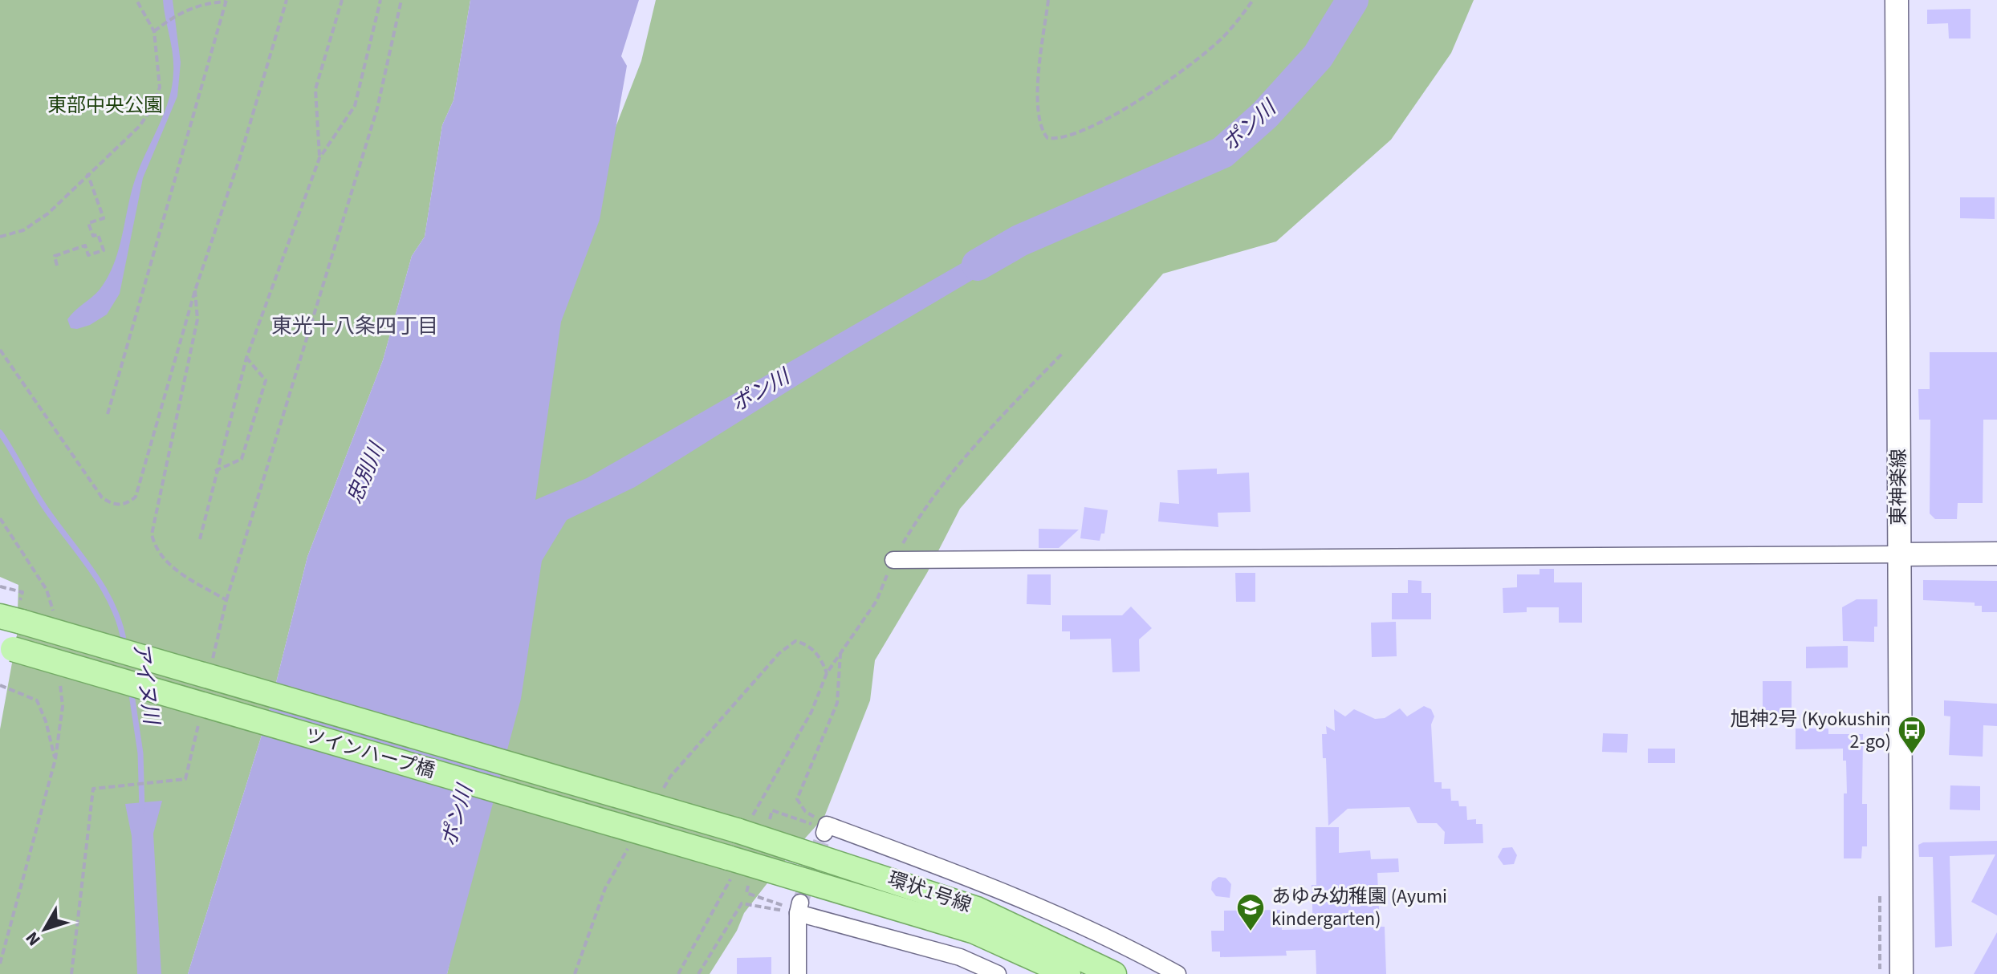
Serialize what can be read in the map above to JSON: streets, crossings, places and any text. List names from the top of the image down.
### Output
{
  "streets": {
    "main road": ["東神楽線", "ツインハープ橋", "環状1号線"]
  },
  "crossings": [
    ["ツインハープ橋", "環状1号線"]
  ],
  "districts": ["東光十八条四丁目"],
  "water": ["ポン川", "忠別川", "アイヌ川"],
  "parks": ["東部中央公園"],
  "places": {
    "bus stop": ["旭神2号 (Kyokushin 2-go)"],
    "school or university": ["あゆみ幼稚園 (Ayumi kindergarten)"]
  },
  "north": "bottom left"
}
